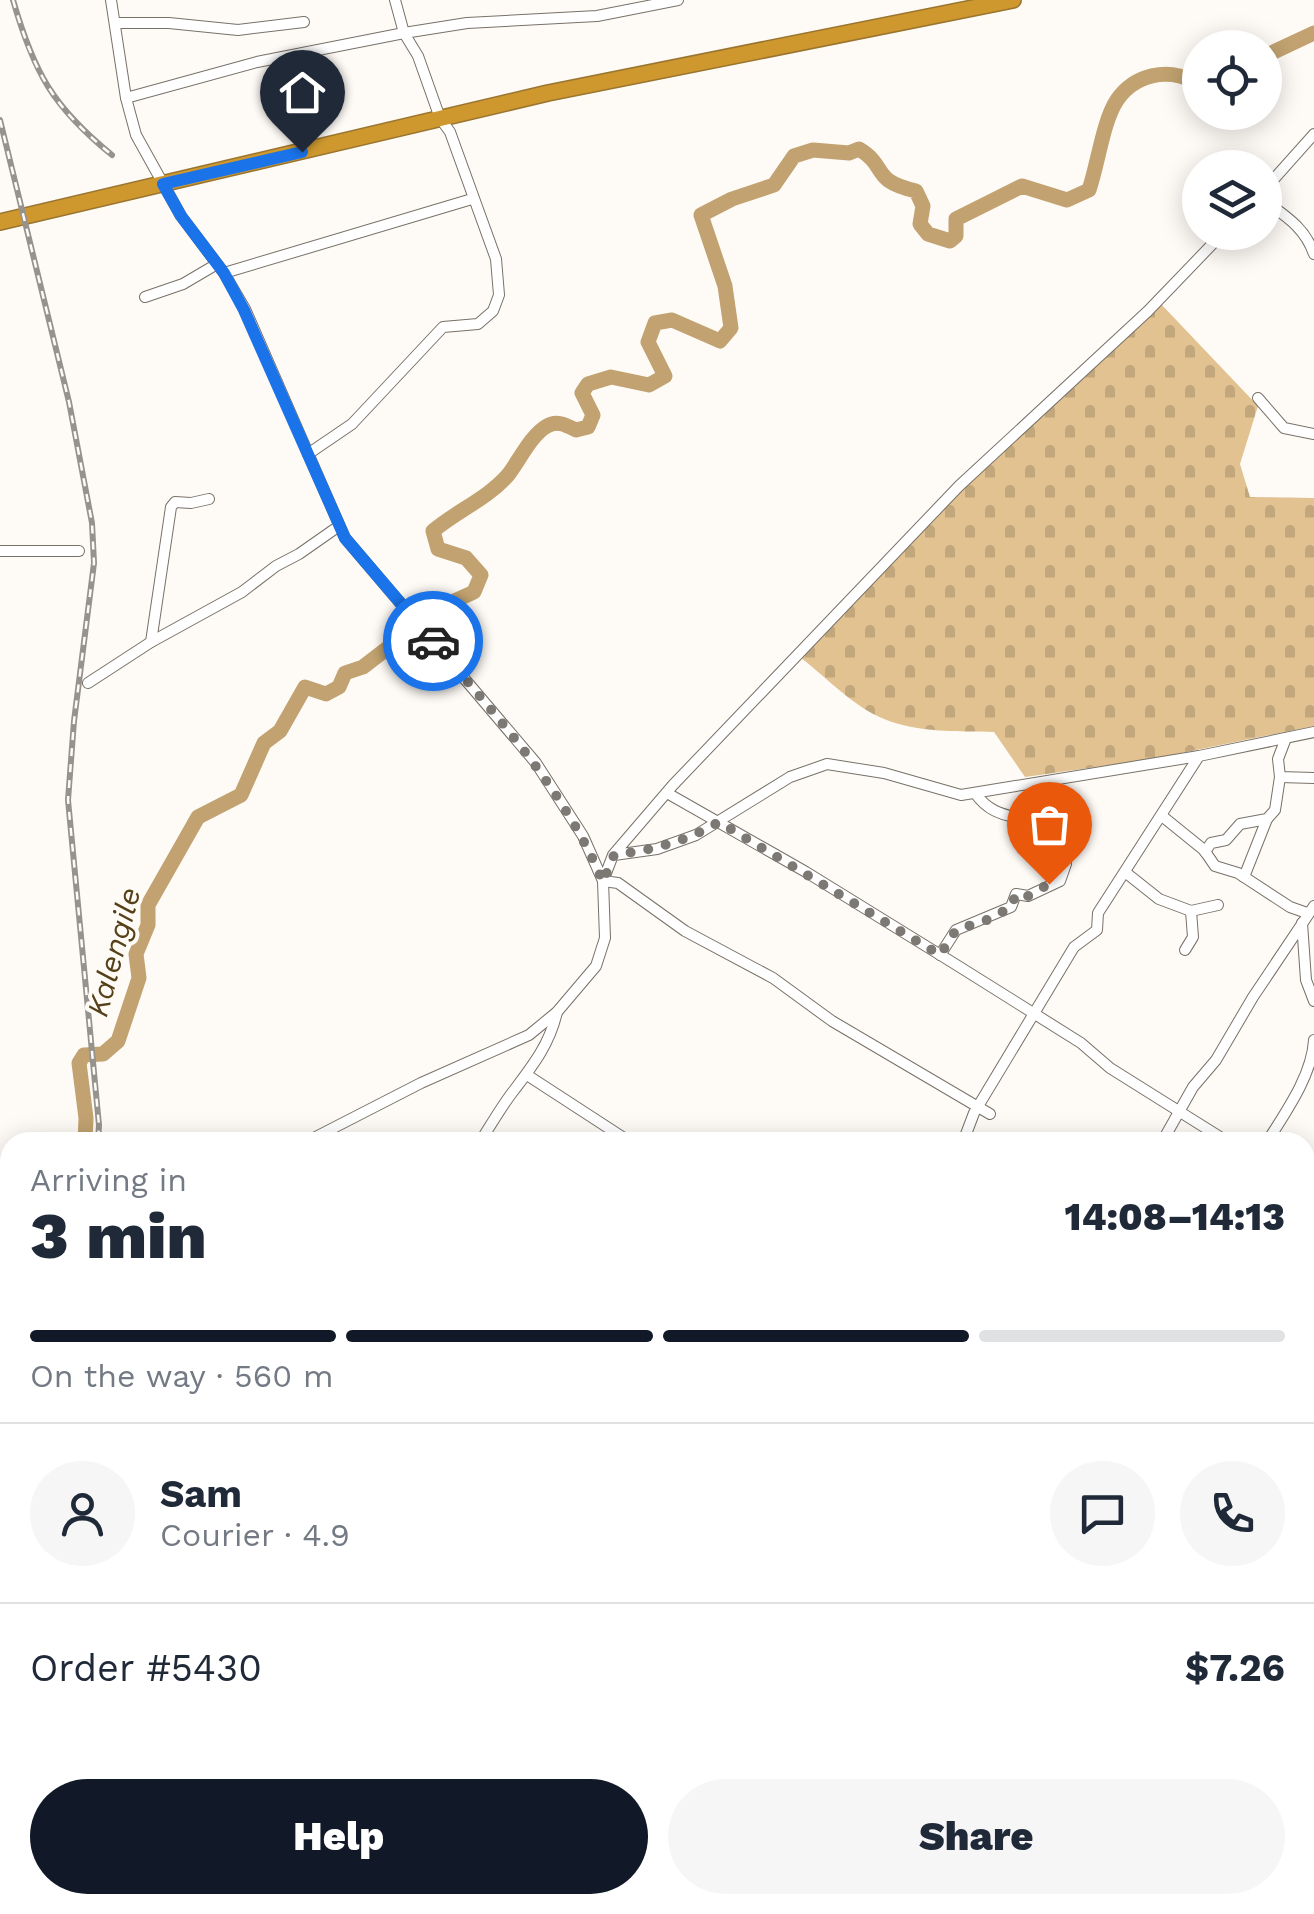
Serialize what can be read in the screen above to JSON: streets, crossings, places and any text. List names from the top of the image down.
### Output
{
  "water": ["Kalengile"],
  "page": {
    "heading": ["3 min", "Arriving in", "14:08–14:13"],
    "panel": [
      "Sam",
      "Courier · 4.9",
      "Order #5430",
      "$7.26"
    ],
    "bar": "On the way · 560 m",
    "buttons": ["Help", "Share"]
  }
}
